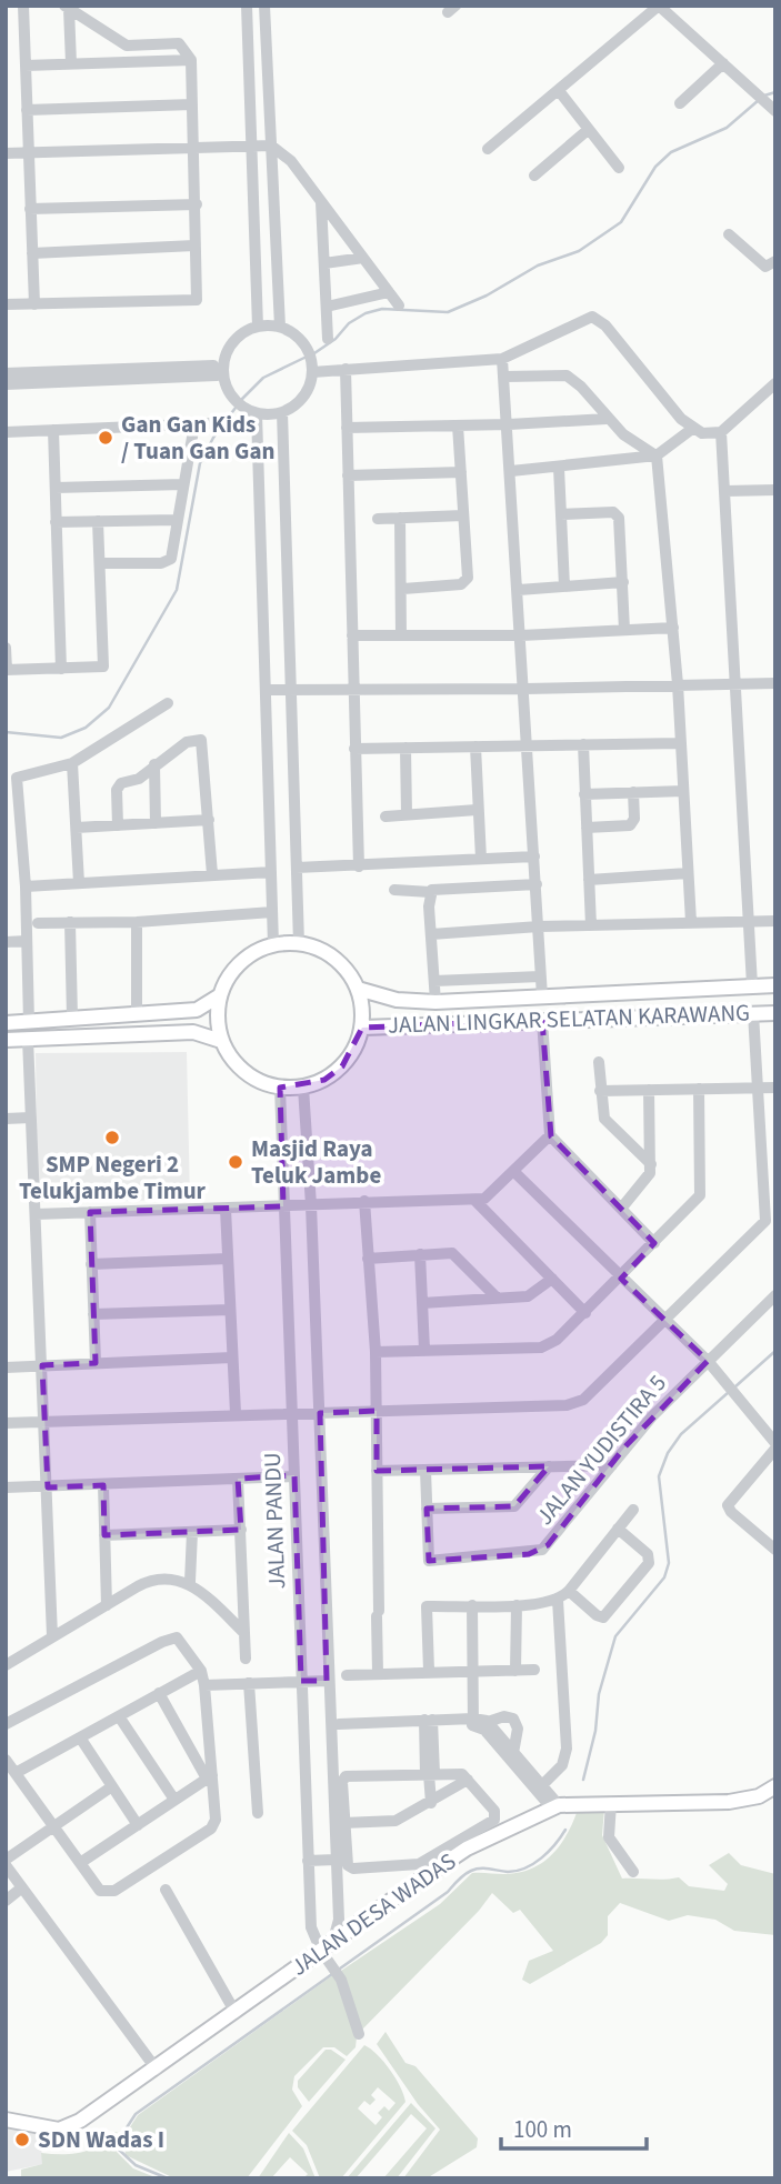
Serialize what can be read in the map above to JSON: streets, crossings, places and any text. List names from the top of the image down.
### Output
{
  "streets": {
    "main road": ["JALAN LINGKAR SELATAN KARAWANG", "JALAN DESA WADAS"],
    "street": ["JALAN YUDISTIRA 5", "JALAN PANDU"]
  },
  "crossings": [
    ["JALAN LINGKAR SELATAN KARAWANG", "JALAN PANDU"],
    ["JALAN PANDU", "JALAN DESA WADAS"]
  ],
  "places": [
    "Gan Gan Kids / Tuan Gan Gan",
    "SMP Negeri 2 Telukjambe Timur",
    "Masjid Raya Teluk Jambe",
    "SDN Wadas I"
  ],
  "scale_bar": "100 m"
}
